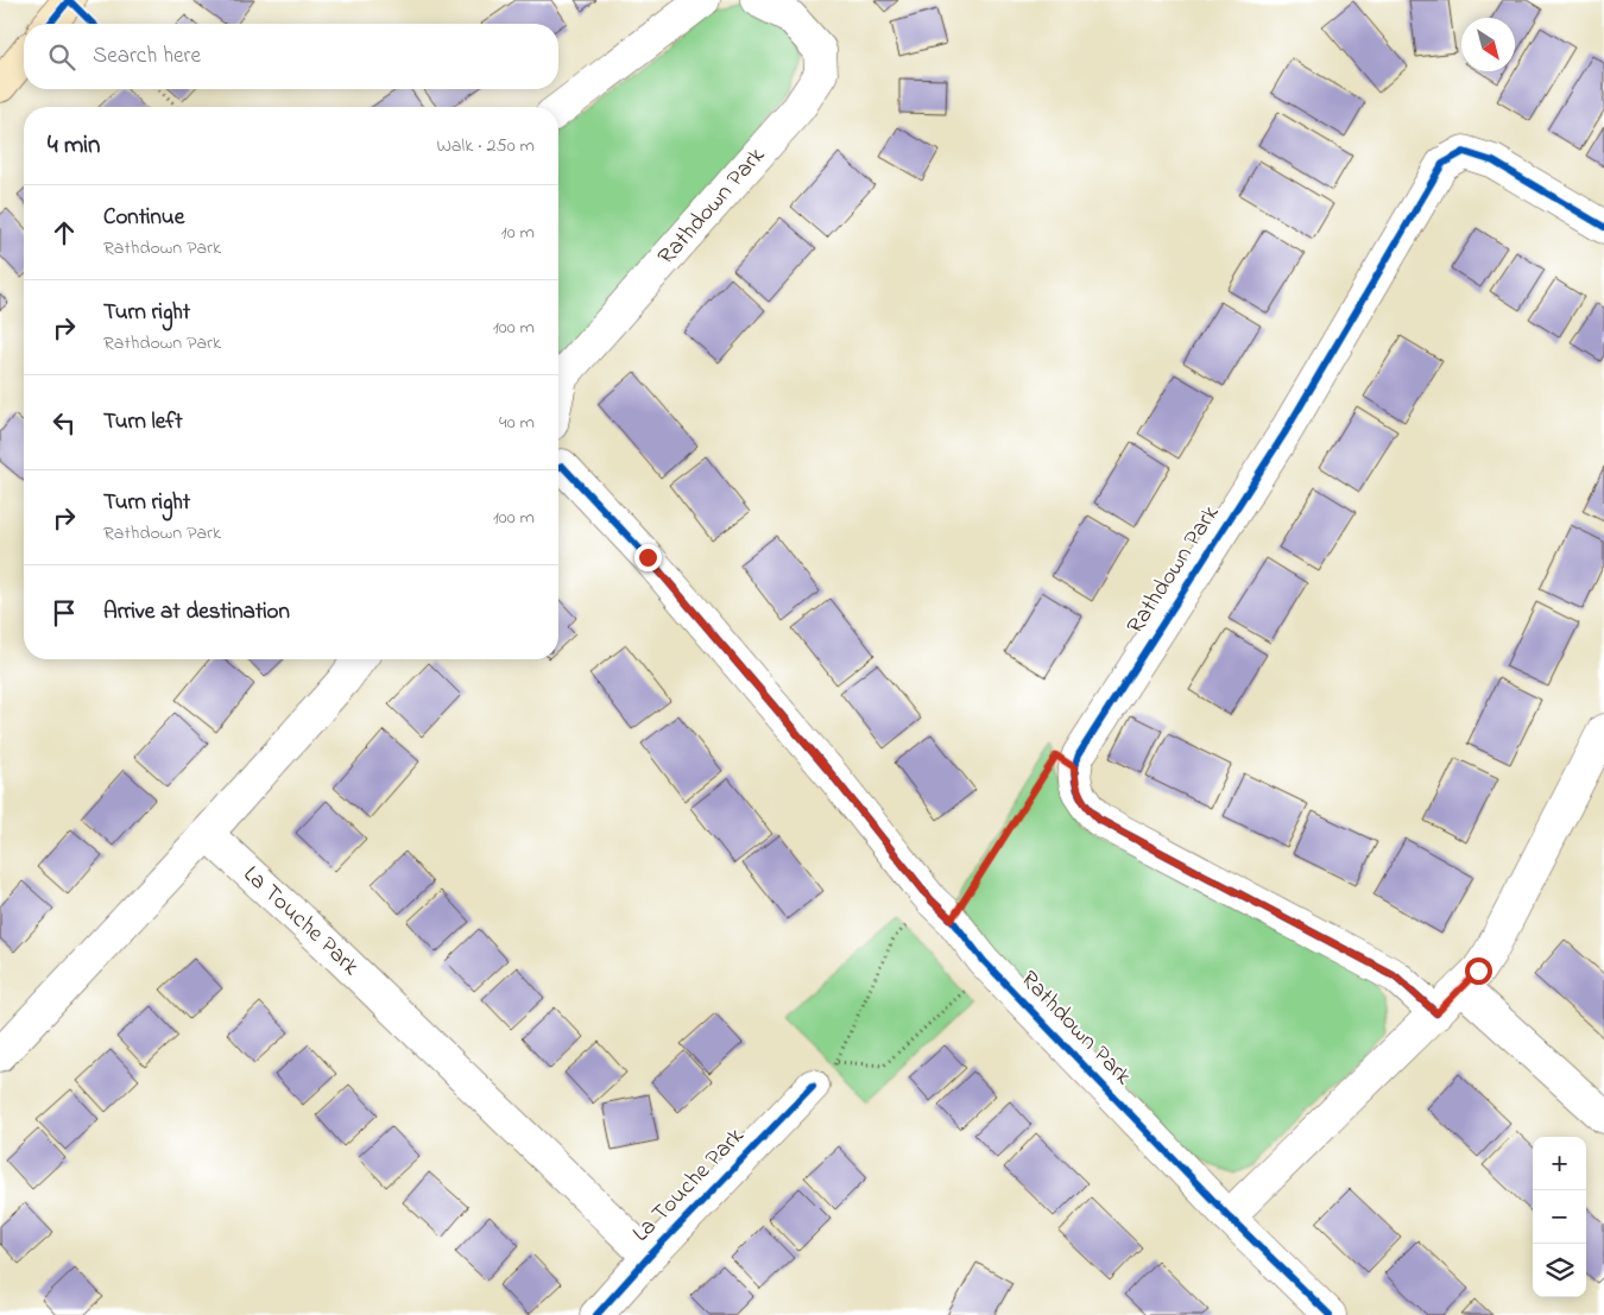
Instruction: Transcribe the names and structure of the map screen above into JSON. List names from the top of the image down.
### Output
{
  "streets": {
    "street": ["Rathdown Park", "La Touche Park"]
  },
  "north": "bottom right",
  "page": {
    "search": "Search here",
    "heading": ["4 min", "Walk · 250 m"],
    "list": [
      ["Continue", "Rathdown Park", "10 m"],
      ["Turn right", "Rathdown Park", "100 m"],
      ["Turn left", "40 m"],
      ["Turn right", "Rathdown Park", "100 m"],
      "Arrive at destination"
    ],
    "map_buttons": ["+", "−"]
  }
}
